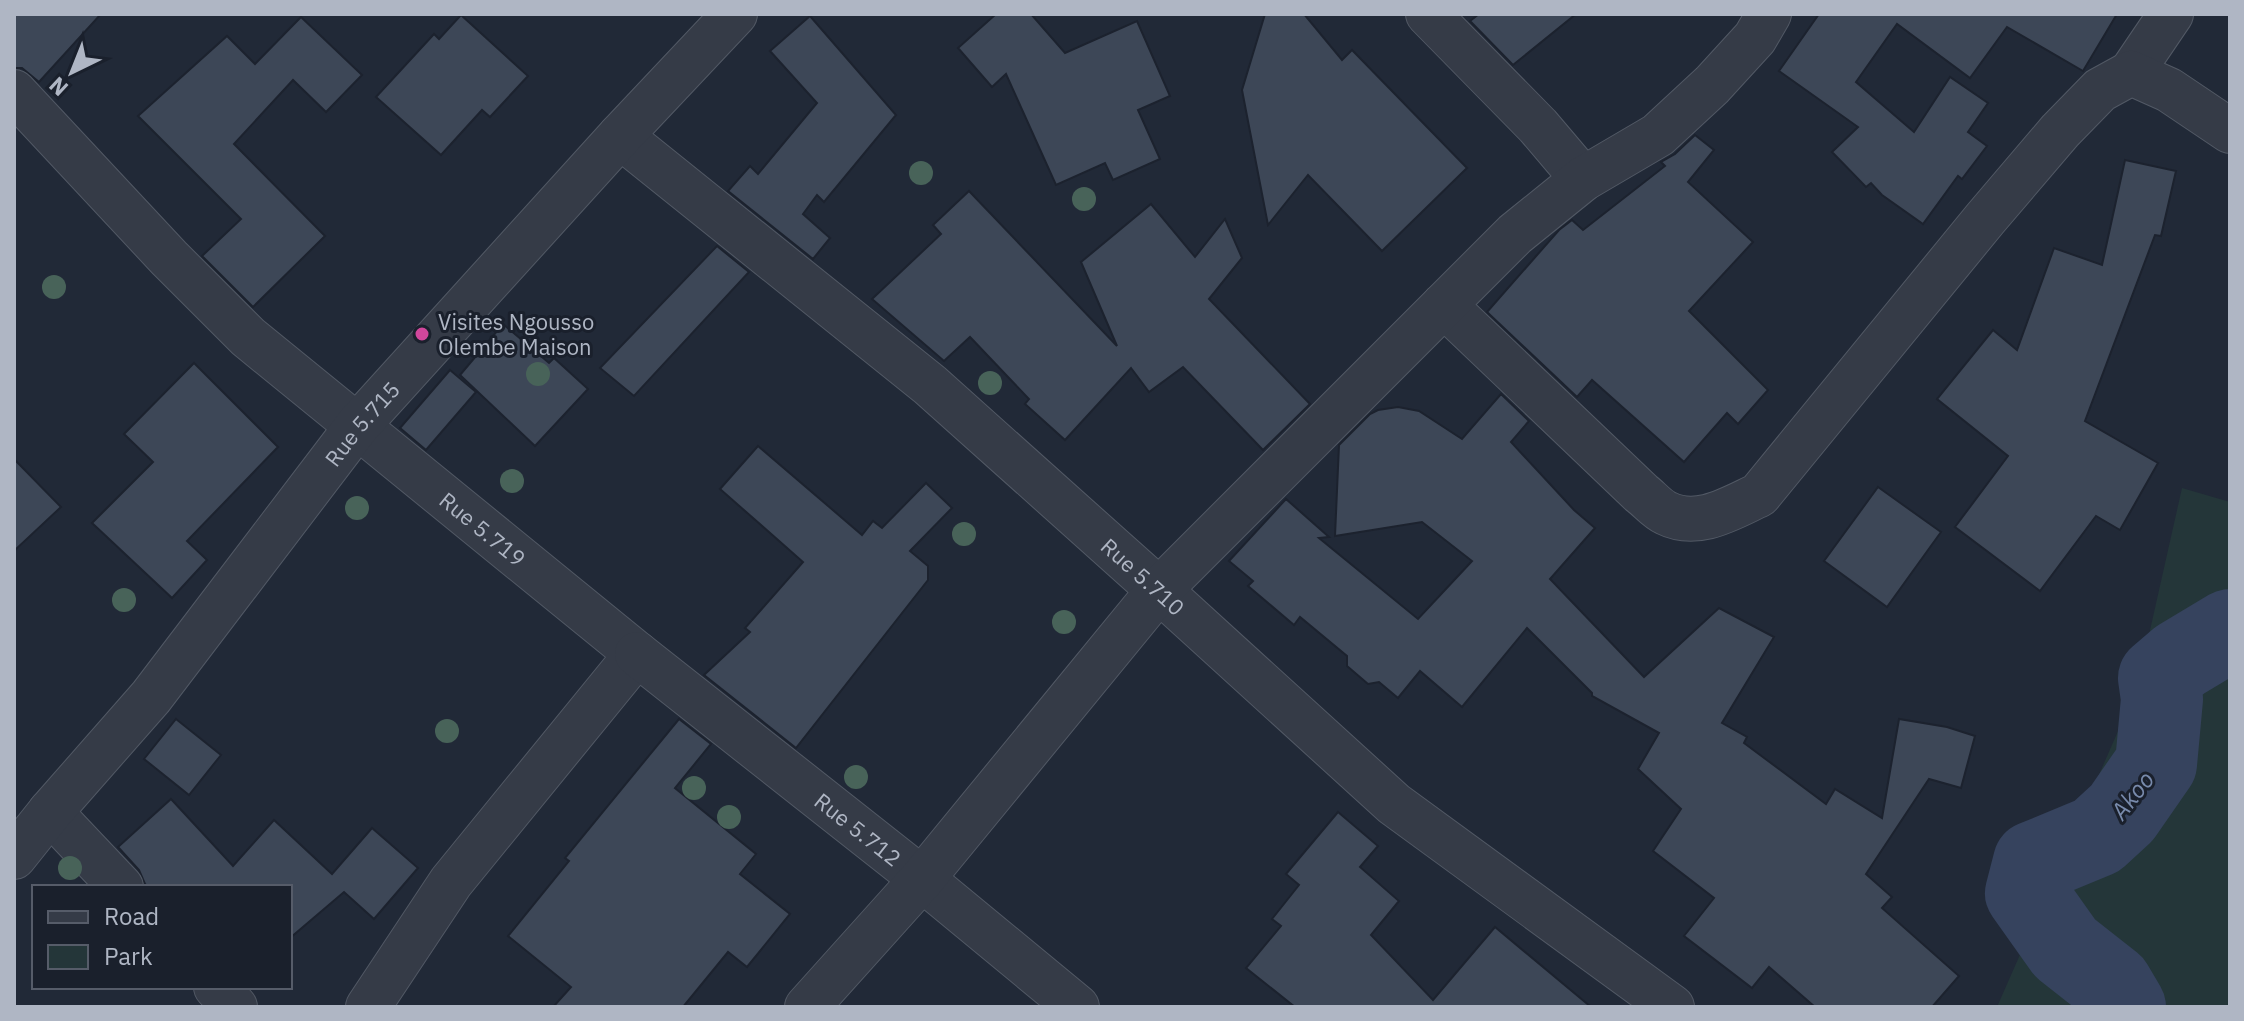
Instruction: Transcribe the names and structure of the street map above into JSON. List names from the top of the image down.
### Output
{
  "streets": {
    "street": [
      "Rue 5.715",
      "Rue 5.719",
      "Rue 5.710",
      "Rue 5.712"
    ]
  },
  "crossings": [
    ["Rue 5.715", "Rue 5.719"],
    ["Rue 5.715", "Rue 5.710"],
    ["Rue 5.719", "Rue 5.712"]
  ],
  "water": ["Akoo"],
  "places": ["Visites Ngousso Olembe Maison"],
  "legend": ["Road", "Park"],
  "north": "bottom left"
}
